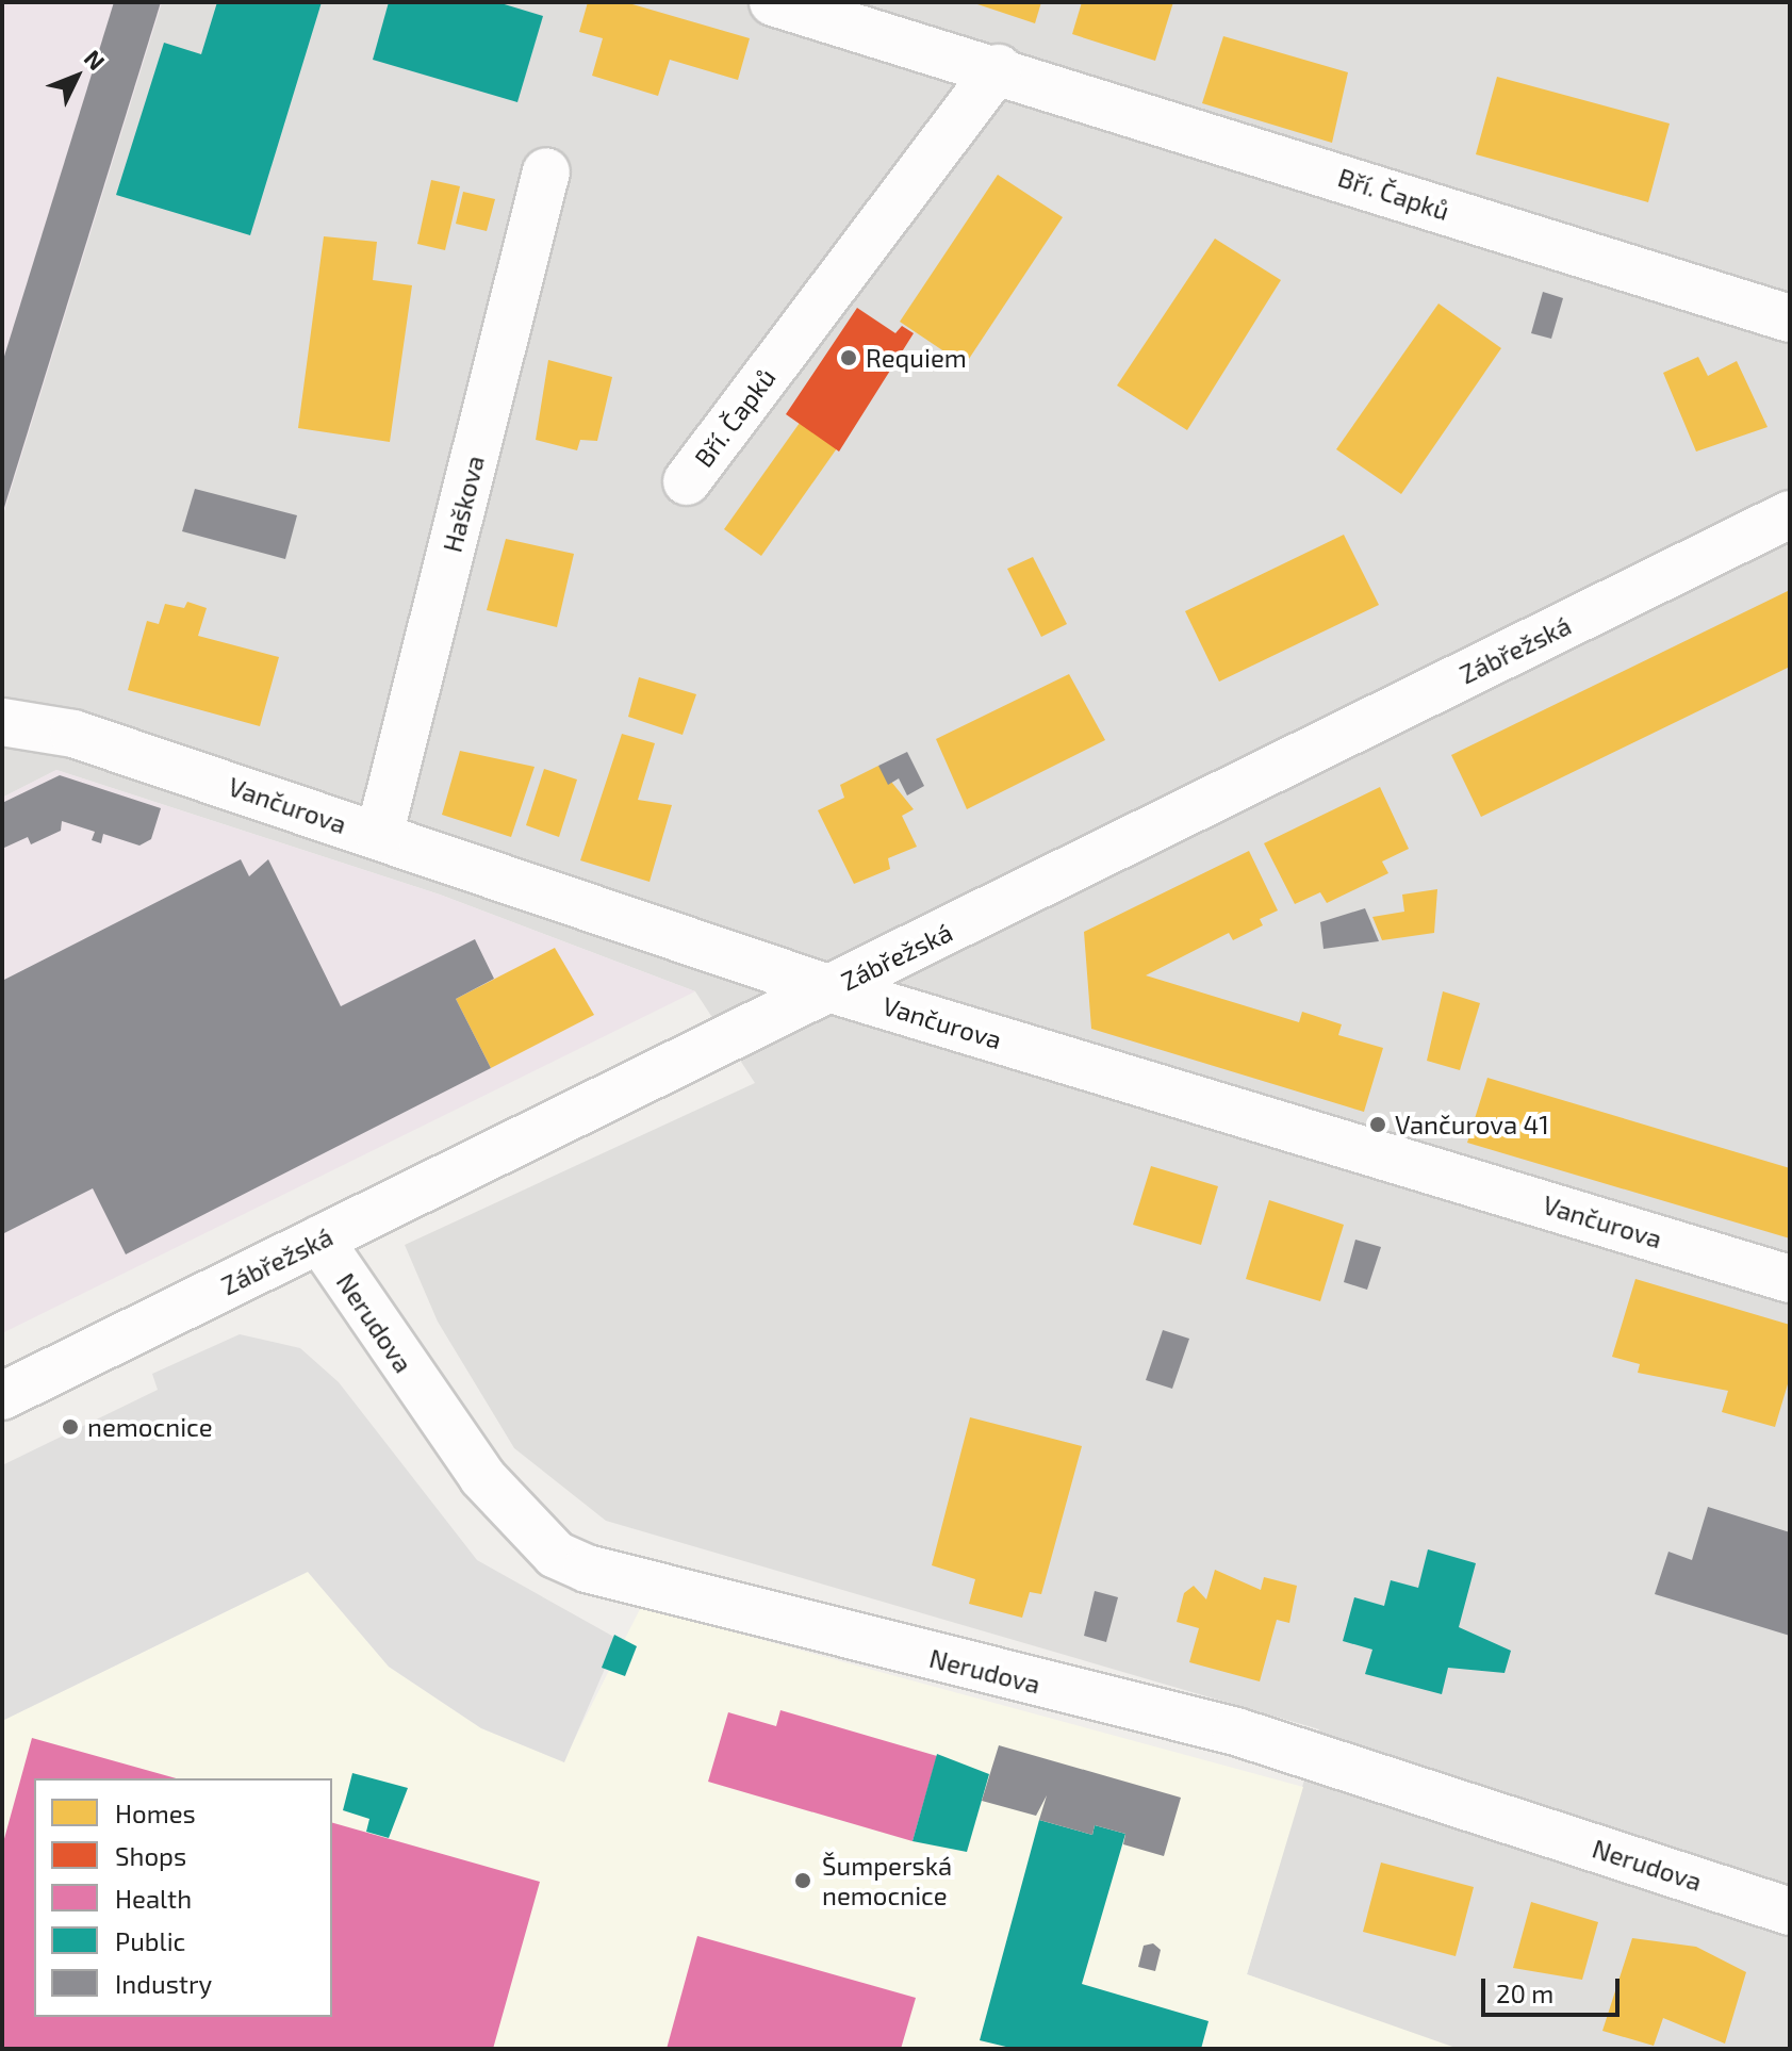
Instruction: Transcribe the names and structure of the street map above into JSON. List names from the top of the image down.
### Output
{
  "streets": {
    "street": [
      "Bří. Čapků",
      "Haškova",
      "Zábřežská",
      "Vančurova",
      "Nerudova"
    ]
  },
  "crossings": [
    ["Haškova", "Vančurova"],
    ["Zábřežská", "Vančurova"],
    ["Zábřežská", "Nerudova"]
  ],
  "places": [
    "Requiem",
    "Vančurova 41",
    "nemocnice",
    "Šumperská nemocnice"
  ],
  "legend": [
    "Homes",
    "Shops",
    "Health",
    "Public",
    "Industry"
  ],
  "scale_bar": "20 m",
  "north": "top right"
}
